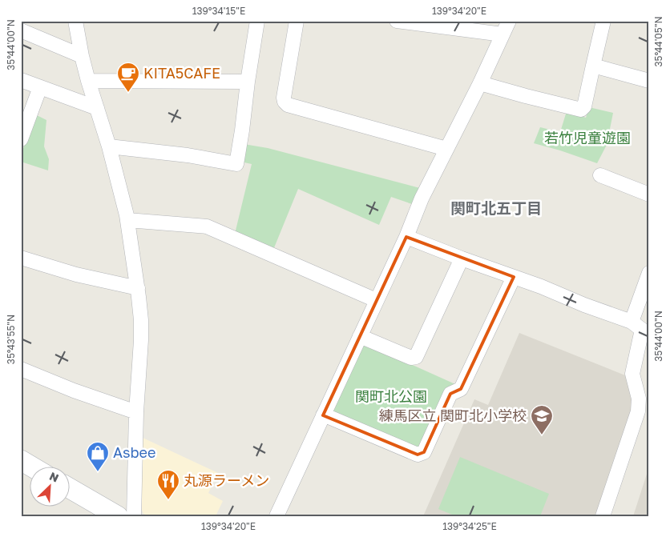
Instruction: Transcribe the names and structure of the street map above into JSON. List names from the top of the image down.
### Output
{
  "districts": ["関町北五丁目"],
  "parks": ["若竹児童遊園", "関町北公園"],
  "places": {
    "cafe": ["KITA5CAFE"],
    "school or university": ["練馬区立 関町北小学校"],
    "shop": ["Asbee"],
    "restaurant": ["丸源ラーメン"]
  },
  "north": "top right",
  "coordinates": [
    "139°34'15\"E",
    "139°34'20\"E",
    "35°44'05\"N",
    "35°44'00\"N",
    "35°43'55\"N",
    "139°34'25\"E"
  ]
}
